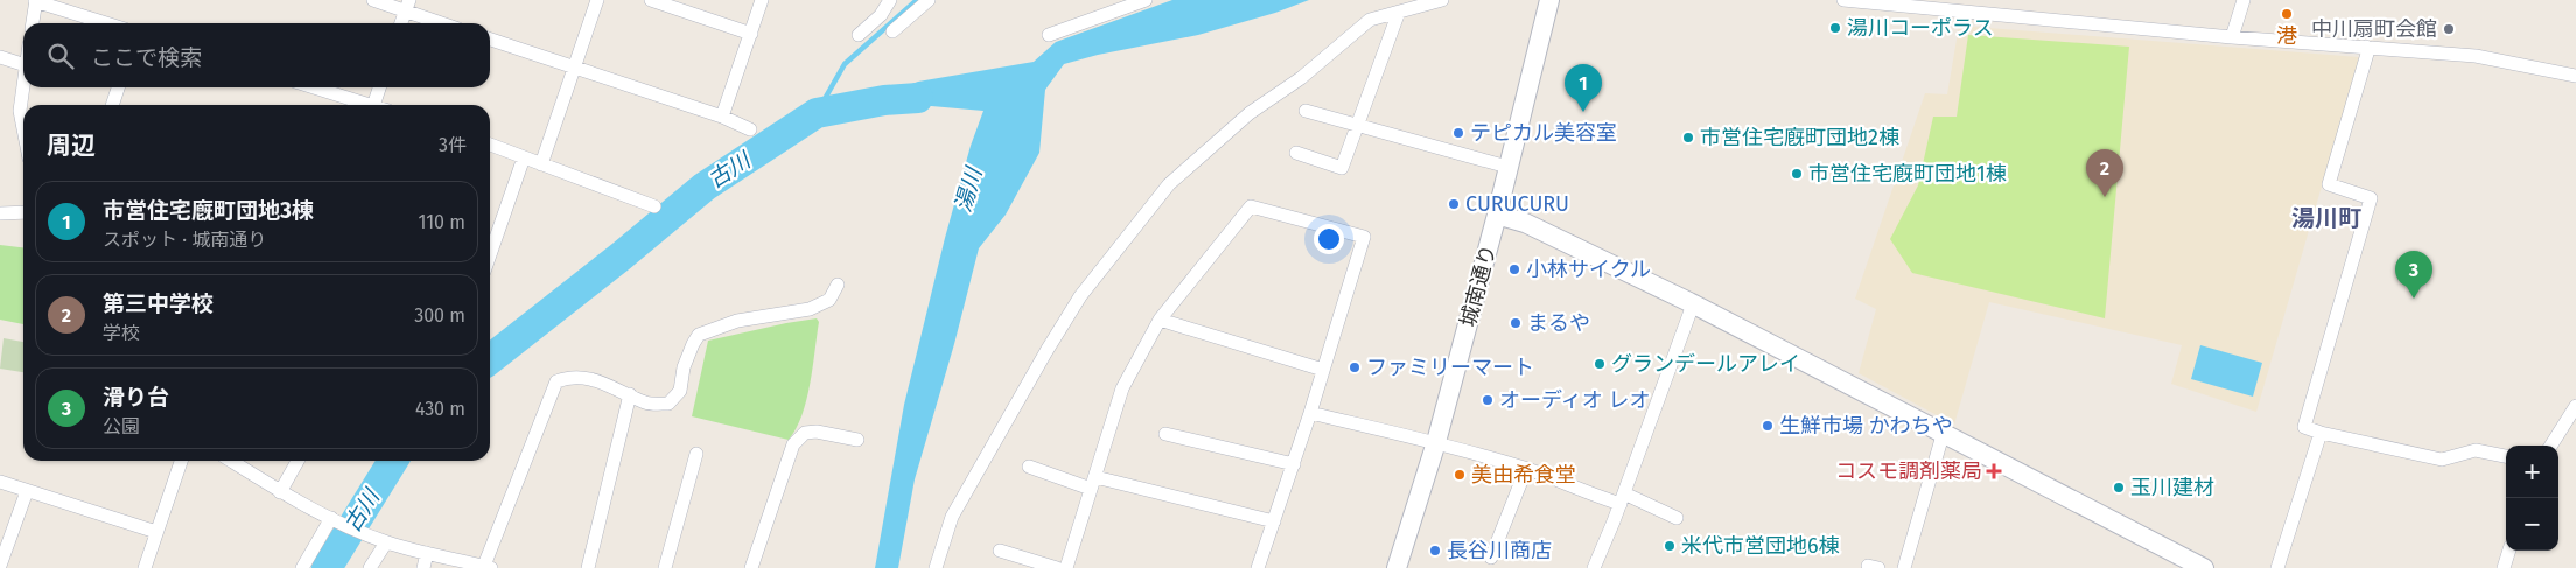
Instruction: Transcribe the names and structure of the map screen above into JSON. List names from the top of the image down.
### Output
{
  "streets": {
    "street": ["城南通り"]
  },
  "districts": ["湯川町"],
  "water": ["古川", "湯川"],
  "places": {
    "other": [
      "港",
      "湯川コーポラス",
      "中川扇町会館",
      "テピカル美容室",
      "市営住宅廐町団地2棟",
      "市営住宅廐町団地1棟",
      "CURUCURU",
      "小林サイクル",
      "まるや",
      "グランデールアレイ",
      "ファミリーマート",
      "オーディオ レオ",
      "生鮮市場 かわちや",
      "美由希食堂",
      "玉川建材",
      "米代市営団地6棟",
      "長谷川商店"
    ],
    "health": ["コスモ調剤薬局"]
  },
  "page": {
    "search": "ここで検索",
    "pins": ["1", "2", "3"],
    "heading": ["周辺", "3件"],
    "list": [
      {
        "mark": "1",
        "name": "市営住宅廐町団地3棟",
        "note": "スポット · 城南通り",
        "value": "110 m"
      },
      {
        "mark": "2",
        "name": "第三中学校",
        "note": "学校",
        "value": "300 m"
      },
      {
        "mark": "3",
        "name": "滑り台",
        "note": "公園",
        "value": "430 m"
      }
    ],
    "map_buttons": ["+", "−"]
  }
}
